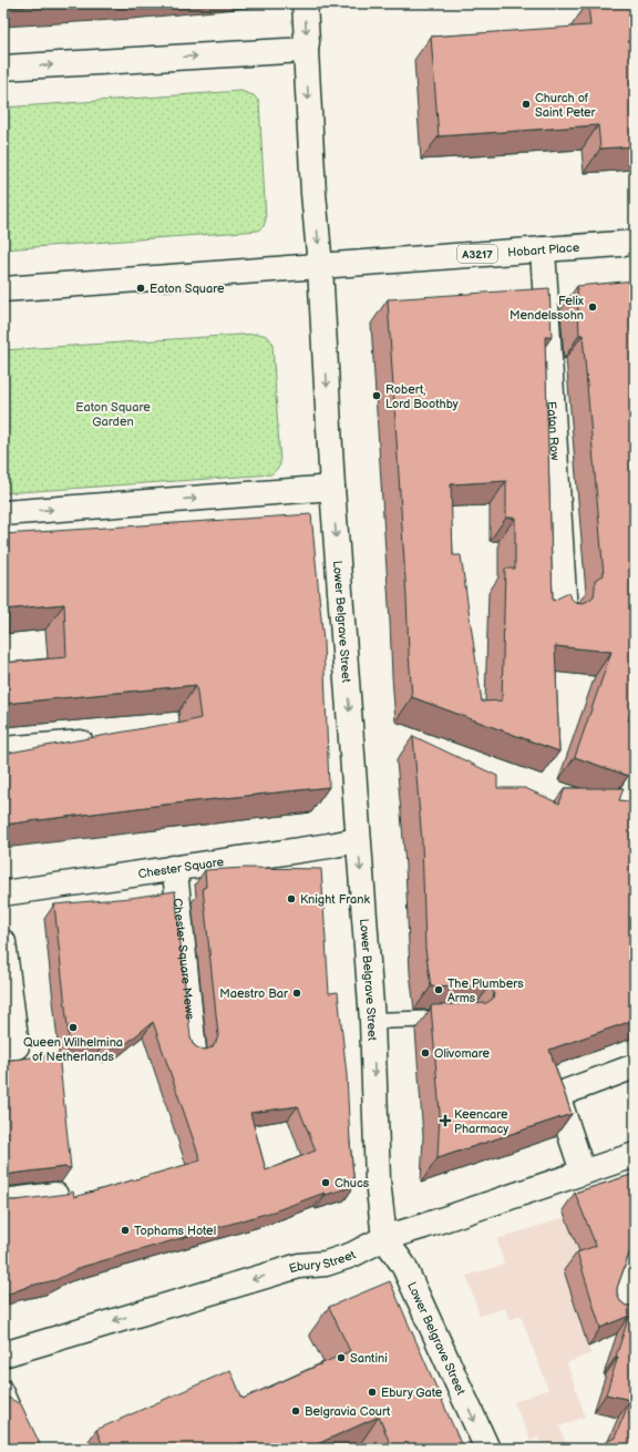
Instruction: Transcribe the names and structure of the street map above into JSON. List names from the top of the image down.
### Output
{
  "streets": {
    "street": [
      "Hobart Place",
      "A3217",
      "Eaton Row",
      "Lower Belgrave Street",
      "Chester Square",
      "Chester Square Mews",
      "Ebury Street"
    ]
  },
  "crossings": [
    ["Hobart Place", "A3217"],
    ["Hobart Place", "Eaton Row"],
    ["Lower Belgrave Street", "Chester Square"],
    ["Lower Belgrave Street", "Ebury Street"],
    ["Chester Square", "Chester Square Mews"]
  ],
  "one_way": ["Lower Belgrave Street", "Ebury Street"],
  "parks": ["Eaton Square Garden"],
  "places": {
    "other": [
      "Church of Saint Peter",
      "Eaton Square",
      "Felix Mendelssohn",
      "Robert, Lord Boothby",
      "Knight Frank",
      "The Plumbers Arms",
      "Maestro Bar",
      "Queen Wilhelmina of Netherlands",
      "Olivomare",
      "Chucs",
      "Tophams Hotel",
      "Santini",
      "Ebury Gate",
      "Belgravia Court"
    ],
    "health": ["Keencare Pharmacy"]
  }
}
